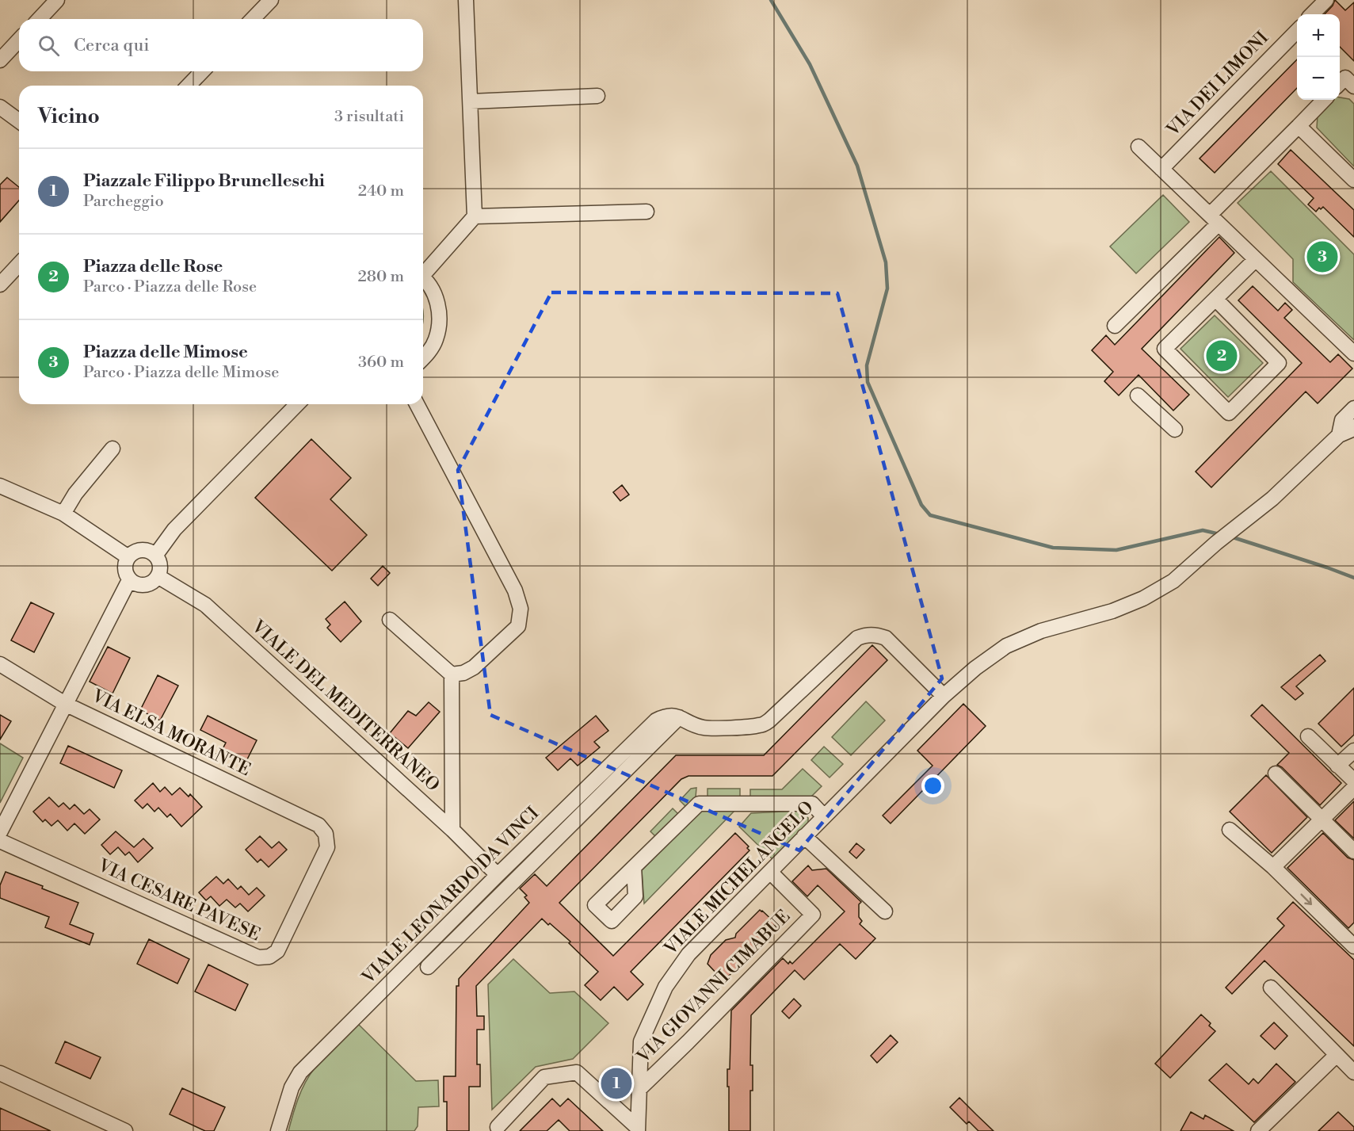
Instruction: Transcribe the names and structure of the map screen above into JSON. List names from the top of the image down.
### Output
{
  "streets": {
    "street": [
      "VIA DEI LIMONI",
      "VIALE DEL MEDITERRANEO",
      "VIA ELSA MORANTE",
      "VIALE MICHELANGELO",
      "VIALE LEONARDO DA VINCI",
      "VIA CESARE PAVESE",
      "VIA GIOVANNI CIMABUE"
    ]
  },
  "crossings": [
    ["VIALE DEL MEDITERRANEO", "VIALE LEONARDO DA VINCI"],
    ["VIA ELSA MORANTE", "VIA CESARE PAVESE"],
    ["VIALE MICHELANGELO", "VIA GIOVANNI CIMABUE"]
  ],
  "page": {
    "map_buttons": ["+", "−"],
    "search": "Cerca qui",
    "heading": ["Vicino", "3 risultati"],
    "list": [
      {
        "mark": "1",
        "name": "Piazzale Filippo Brunelleschi",
        "note": "Parcheggio",
        "value": "240 m"
      },
      {
        "mark": "2",
        "name": "Piazza delle Rose",
        "note": "Parco · Piazza delle Rose",
        "value": "280 m"
      },
      {
        "mark": "3",
        "name": "Piazza delle Mimose",
        "note": "Parco · Piazza delle Mimose",
        "value": "360 m"
      }
    ],
    "pins": ["3", "2", "1"]
  }
}
